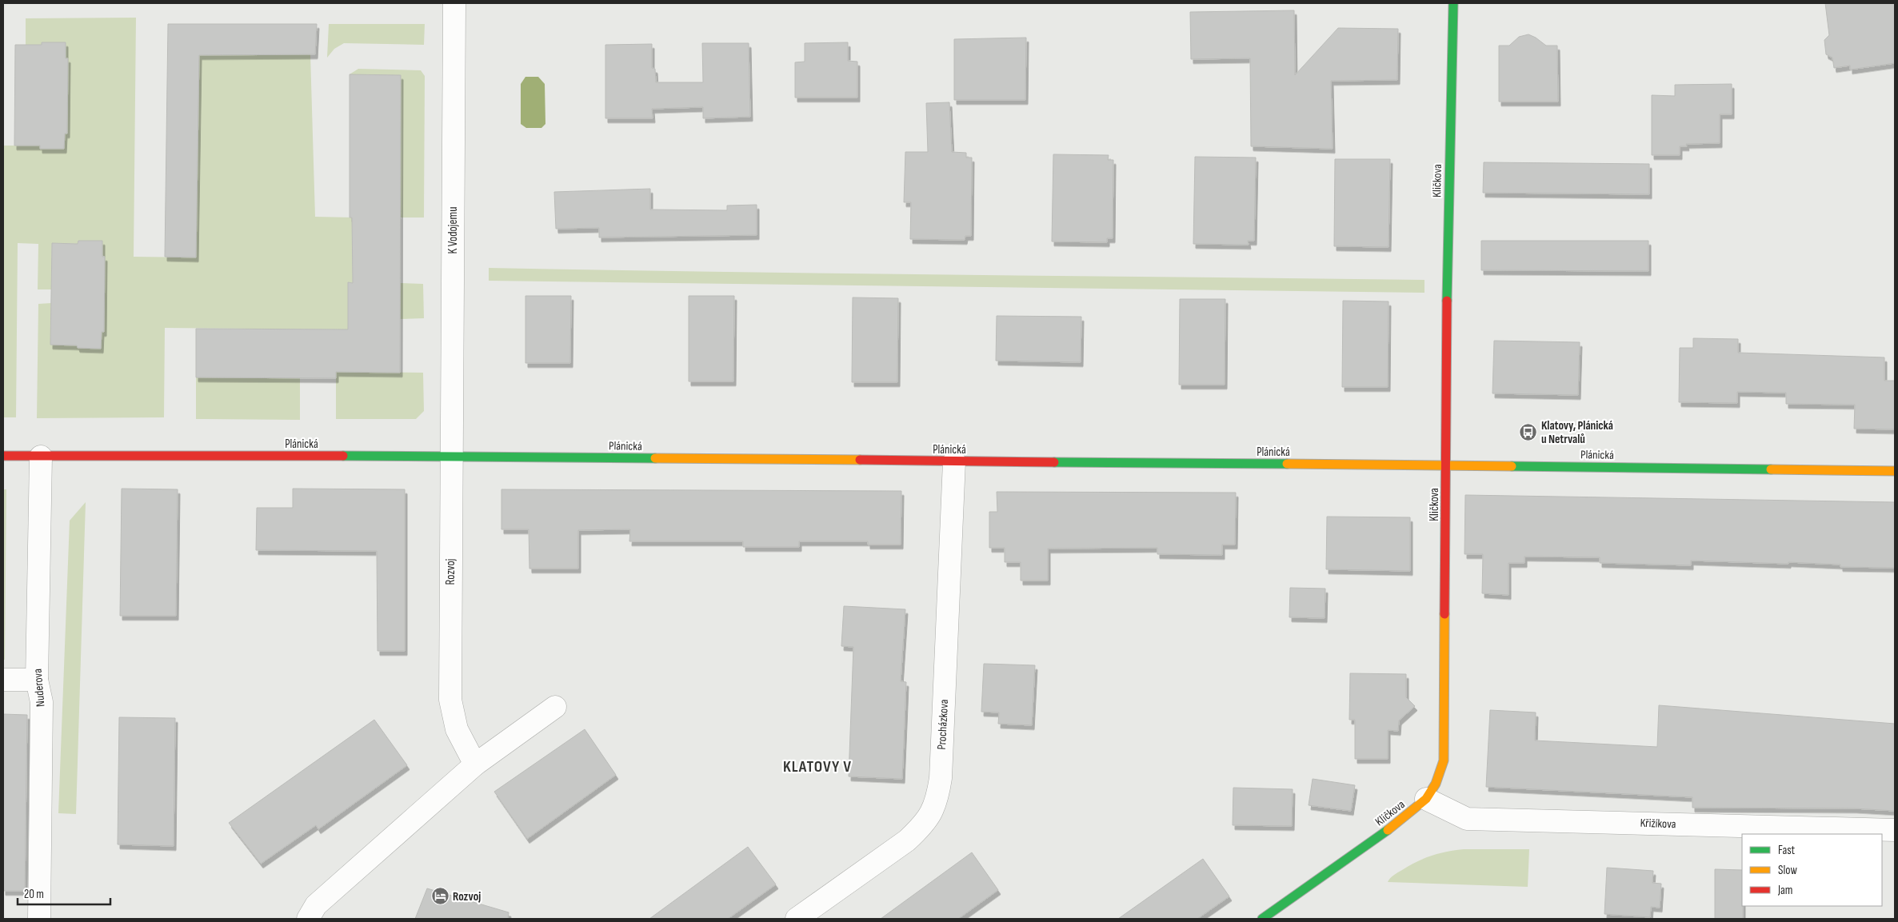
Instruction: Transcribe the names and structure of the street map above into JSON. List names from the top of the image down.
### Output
{
  "streets": {
    "main road": ["Kličkova", "Plánická"],
    "street": [
      "K Vodojemu",
      "Rozvoj",
      "Nuderova",
      "Procházkova",
      "Křižíkova"
    ]
  },
  "crossings": [
    ["Kličkova", "Plánická"],
    ["Kličkova", "Křižíkova"],
    ["K Vodojemu", "Plánická"],
    ["K Vodojemu", "Rozvoj"],
    ["Plánická", "Rozvoj"],
    ["Plánická", "Nuderova"],
    ["Plánická", "Procházkova"]
  ],
  "districts": ["KLATOVY V"],
  "places": {
    "bus stop": ["Klatovy, Plánická u Netrvalů"],
    "hotel": ["Rozvoj"]
  },
  "legend": ["Fast", "Slow", "Jam"],
  "scale_bar": "20 m"
}
